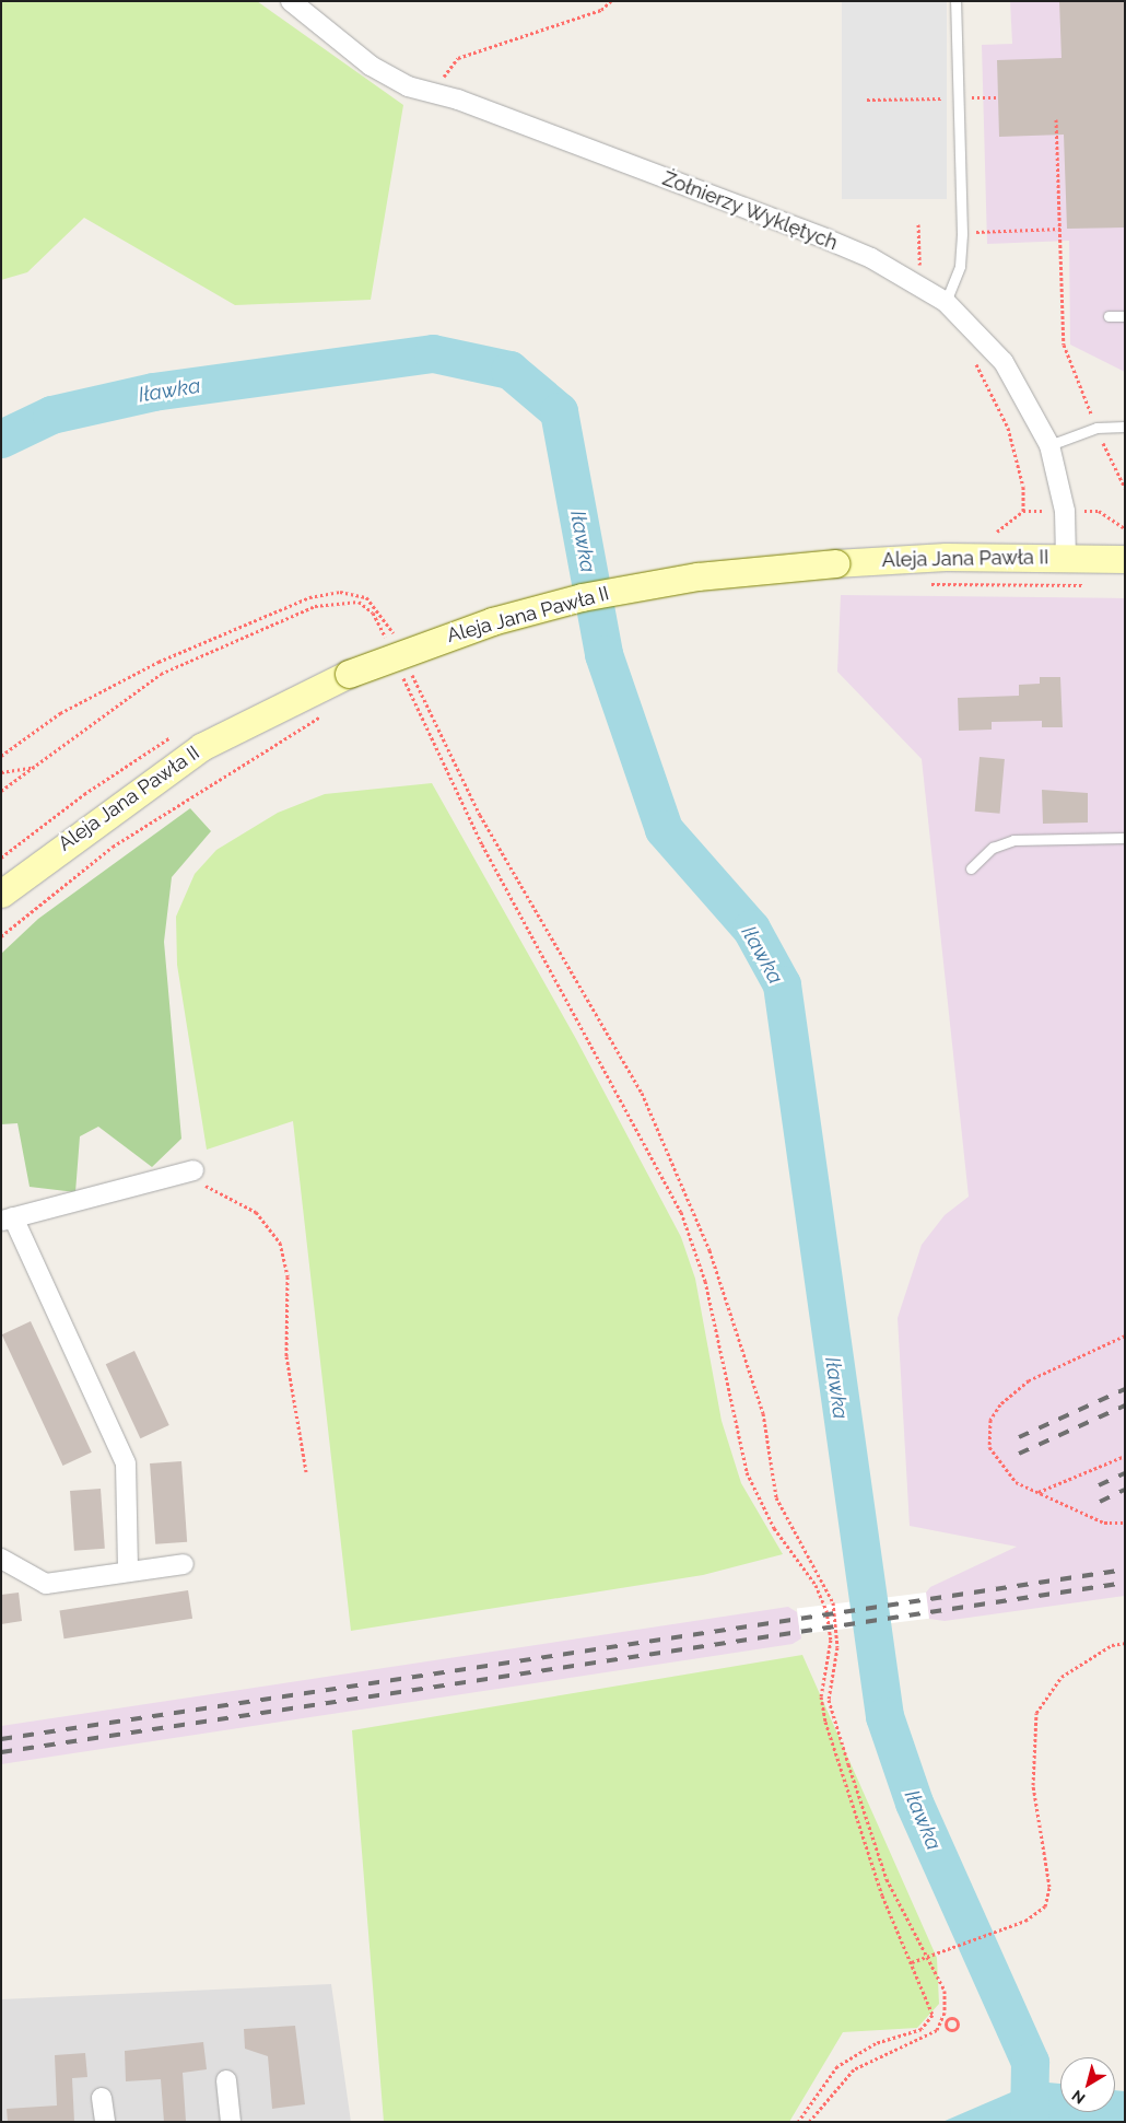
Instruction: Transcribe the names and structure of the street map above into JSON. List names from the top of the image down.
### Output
{
  "streets": {
    "main road": ["Aleja Jana Pawła II"],
    "street": ["Żołnierzy Wyklętych"]
  },
  "crossings": [
    ["Żołnierzy Wyklętych", "Aleja Jana Pawła II"]
  ],
  "water": ["Iławka"],
  "north": "bottom left"
}
